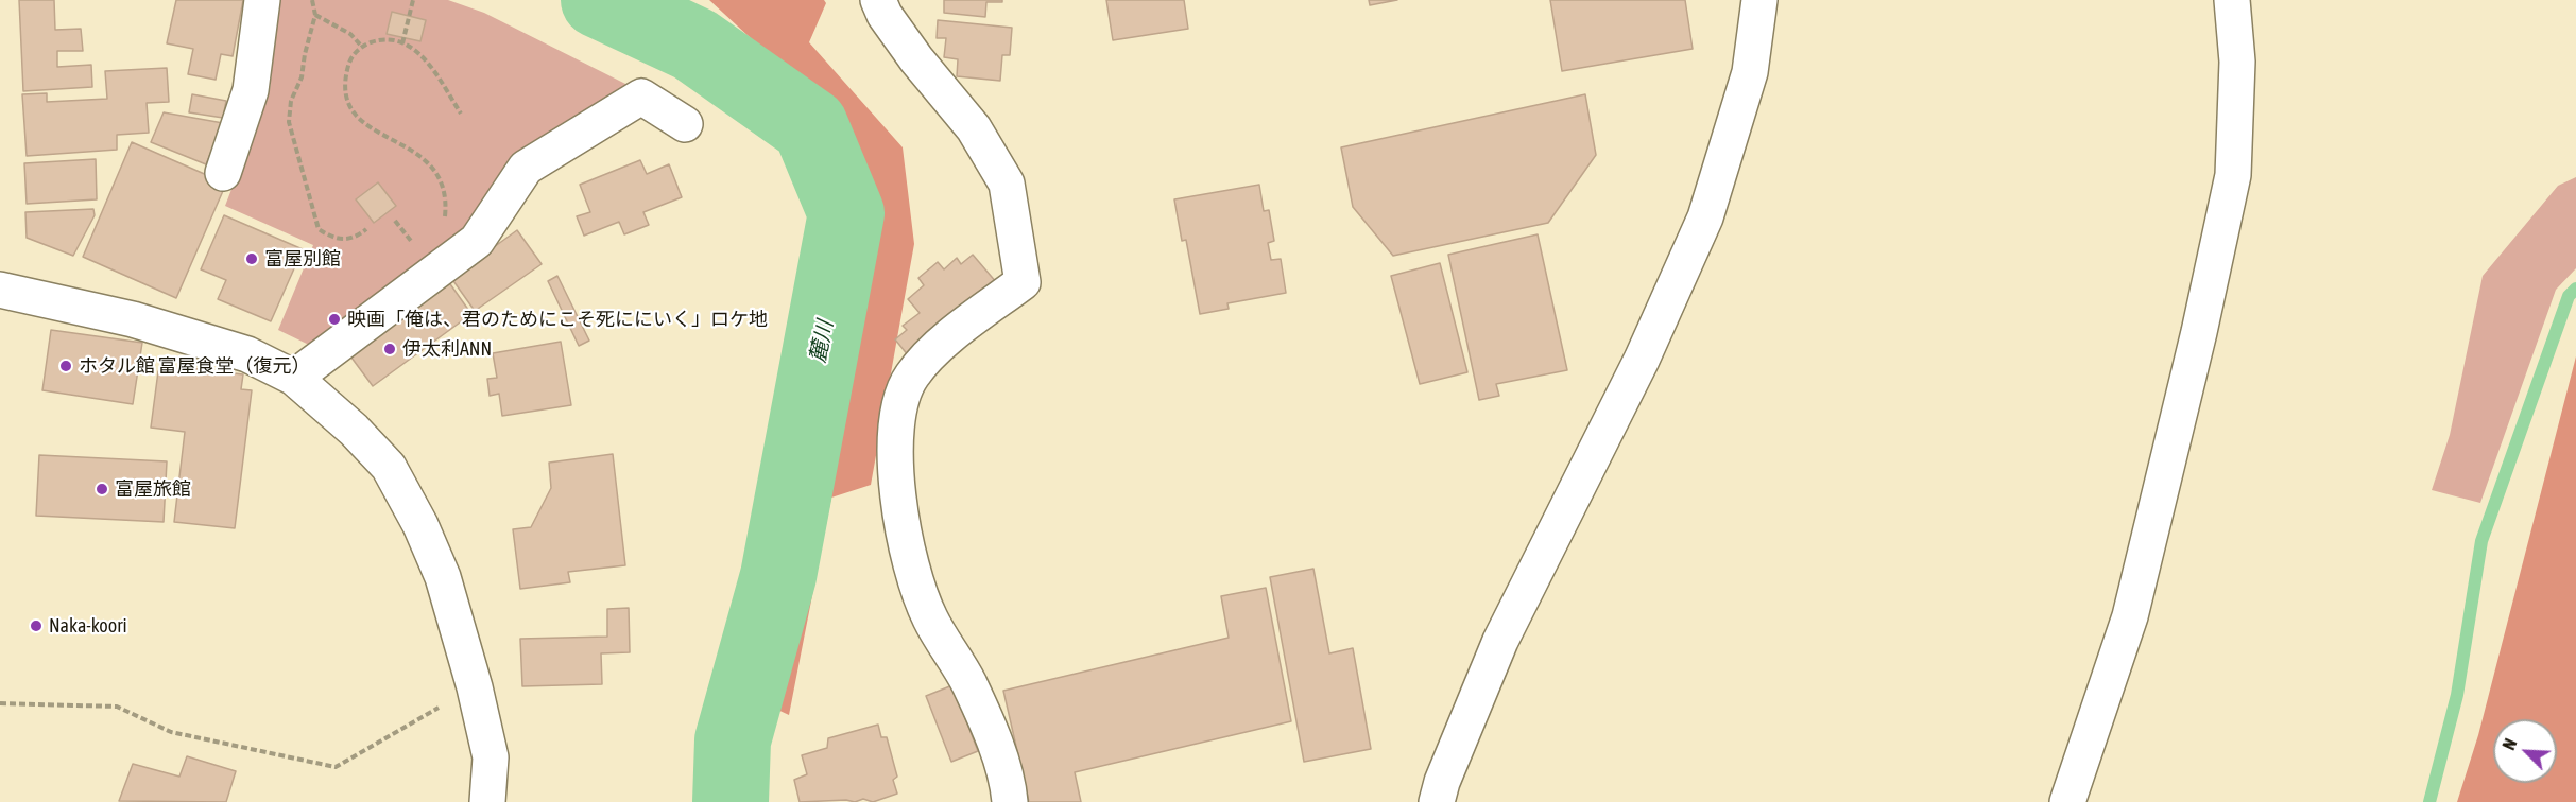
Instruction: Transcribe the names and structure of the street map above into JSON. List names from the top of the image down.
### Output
{
  "water": ["麓川"],
  "places": [
    "富屋別館",
    "映画「俺は、君のためにこそ死ににいく」ロケ地",
    "伊太利ANN",
    "ホタル館 富屋食堂（復元）",
    "富屋旅館",
    "Naka-koori"
  ],
  "north": "top left"
}
